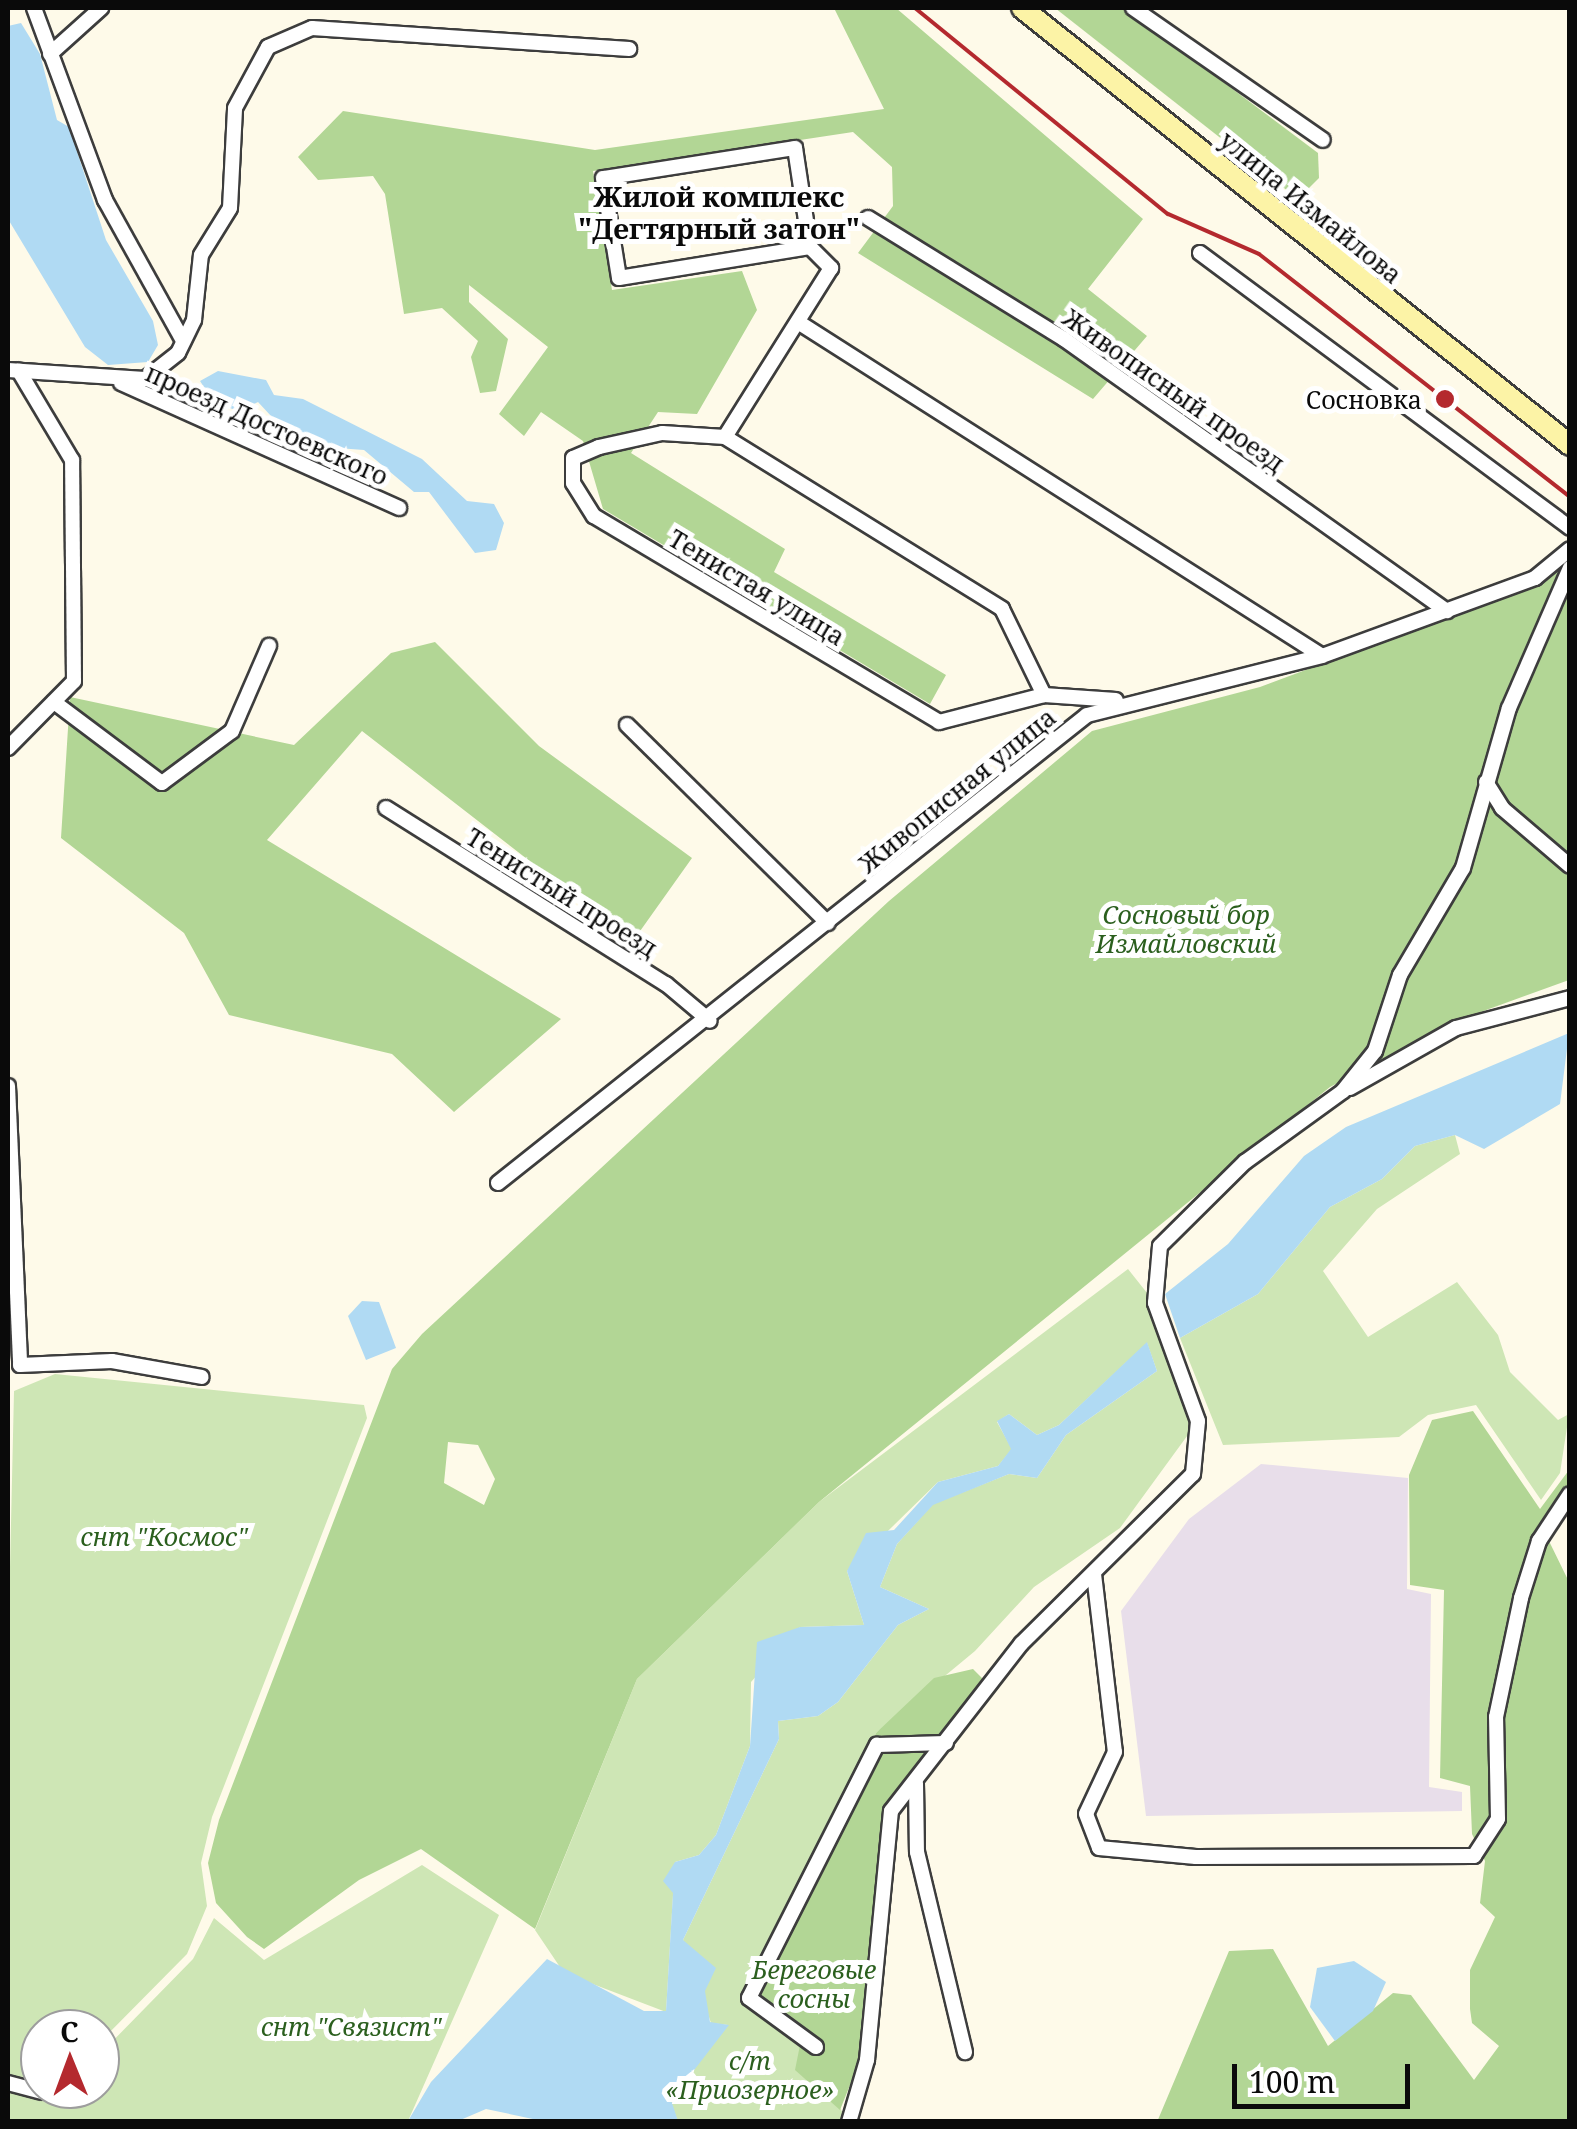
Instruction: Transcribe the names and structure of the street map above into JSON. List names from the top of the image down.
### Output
{
  "streets": {
    "main road": ["улица Измайлова"],
    "street": [
      "Живописный проезд",
      "проезд Достоевского",
      "Тенистая улица",
      "Живописная улица",
      "Тенистый проезд"
    ]
  },
  "crossings": [
    ["Живописный проезд", "Живописная улица"],
    ["Тенистая улица", "Живописная улица"],
    ["Живописная улица", "Тенистый проезд"]
  ],
  "districts": ["Жилой комплекс \"Дегтярный затон\""],
  "parks": [
    "Сосновый бор Измайловский",
    "снт \"Космос\"",
    "Береговые сосны",
    "снт \"Связист\"",
    "с/т «Приозерное»"
  ],
  "places": ["Сосновка"],
  "scale_bar": "100 m",
  "north": "top"
}
